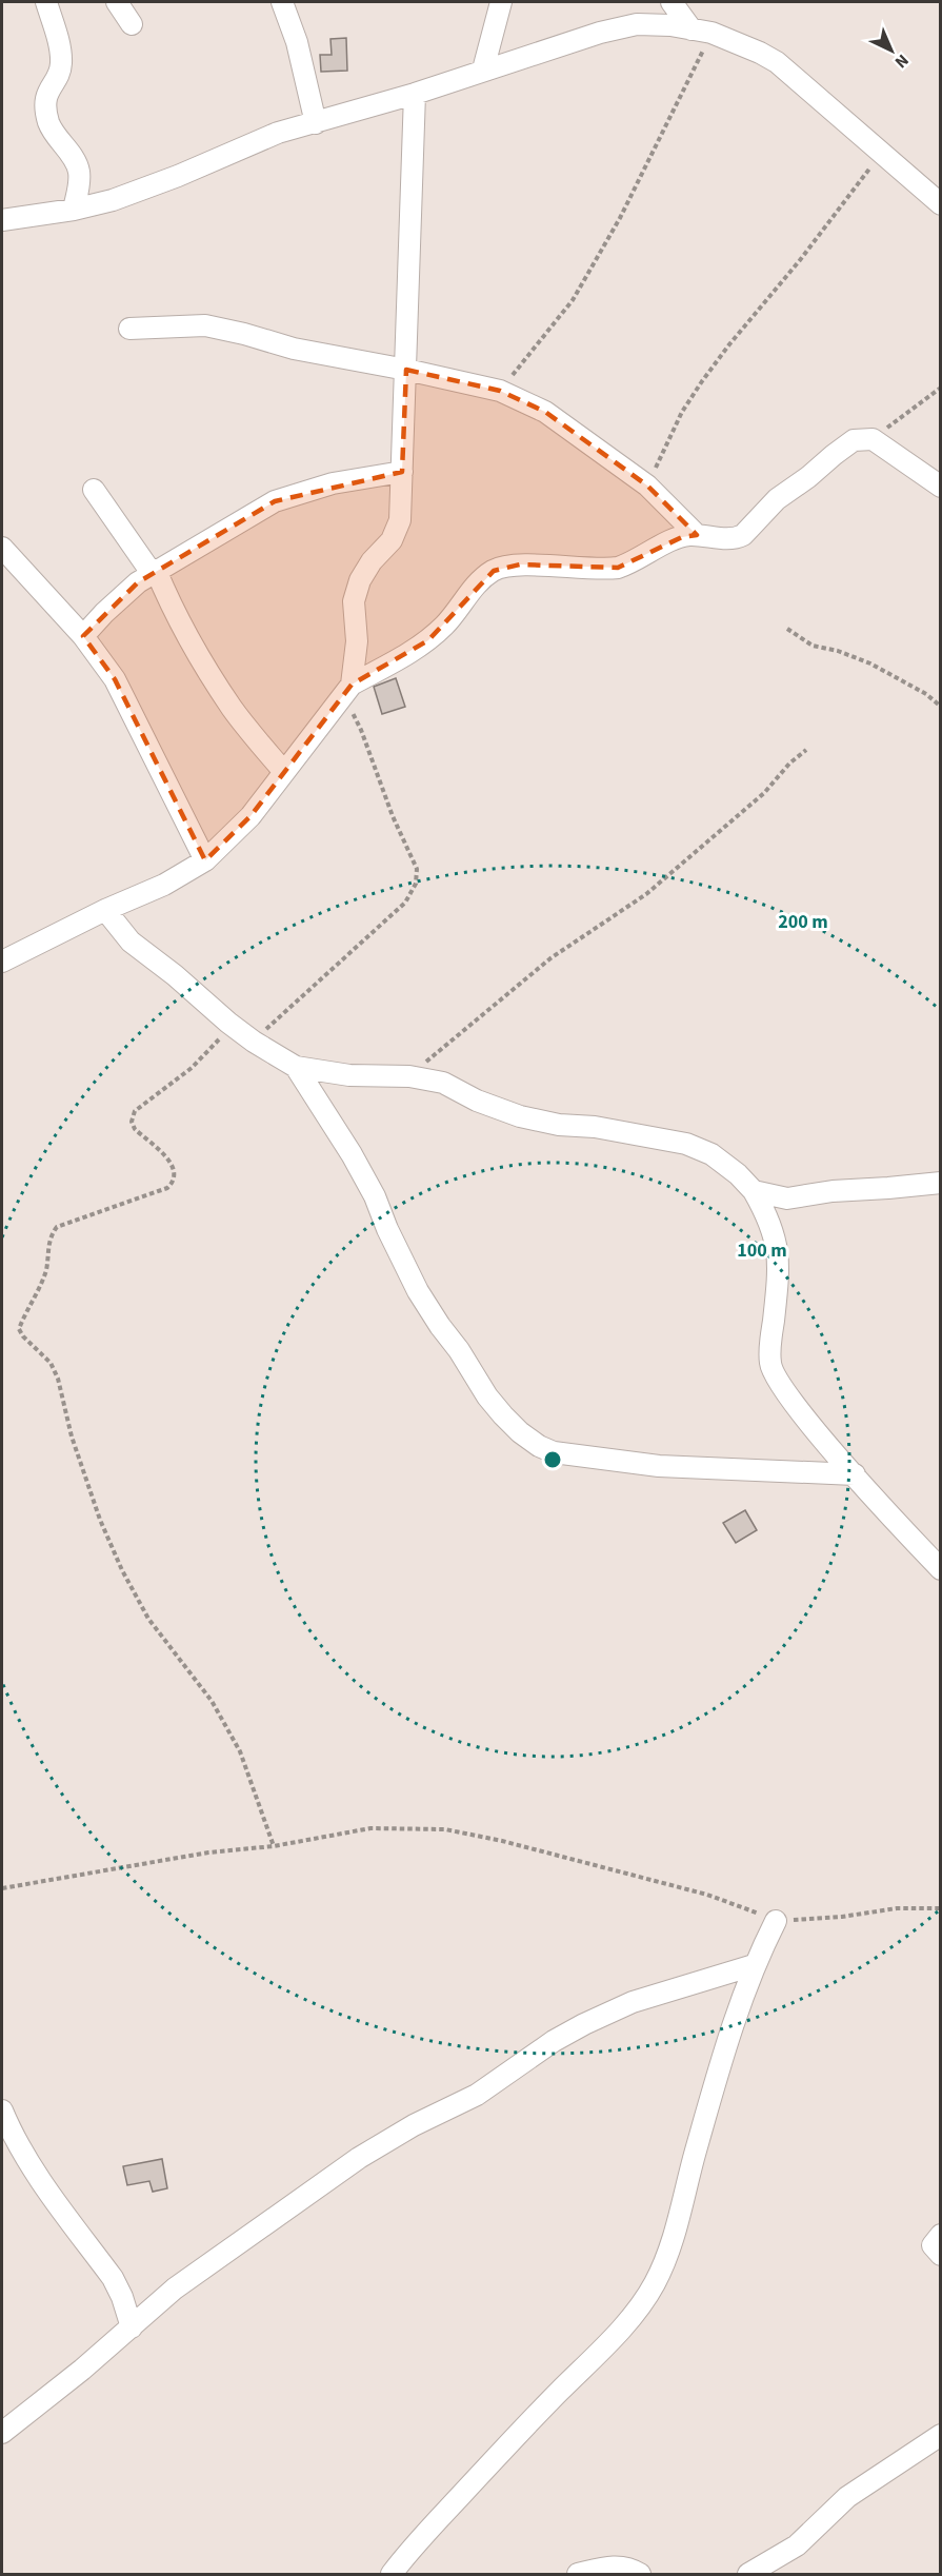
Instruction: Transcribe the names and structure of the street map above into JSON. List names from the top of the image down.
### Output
{
  "north": "bottom right",
  "rings": ["200 m", "100 m"]
}
